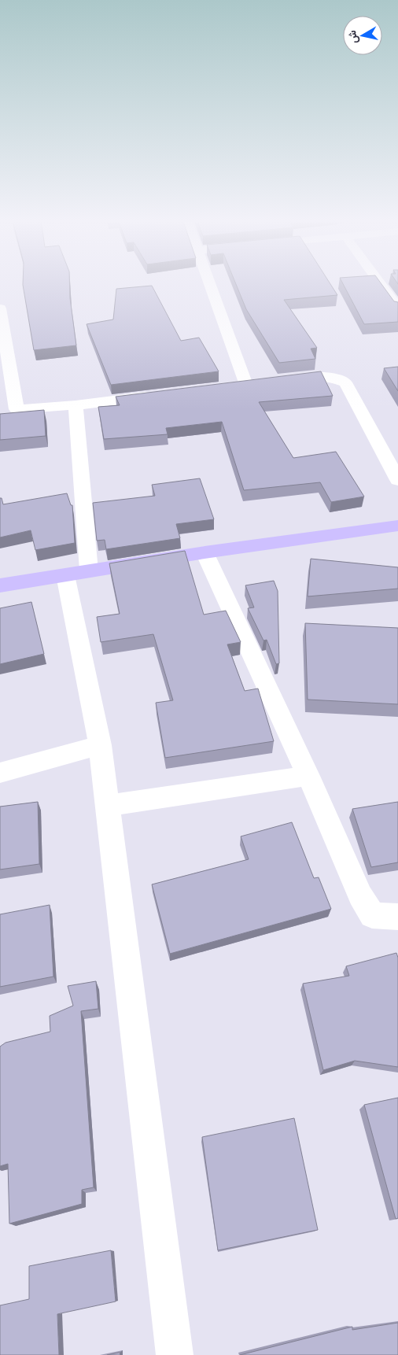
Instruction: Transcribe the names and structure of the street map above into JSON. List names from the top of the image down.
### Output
{
  "north": "left"
}
